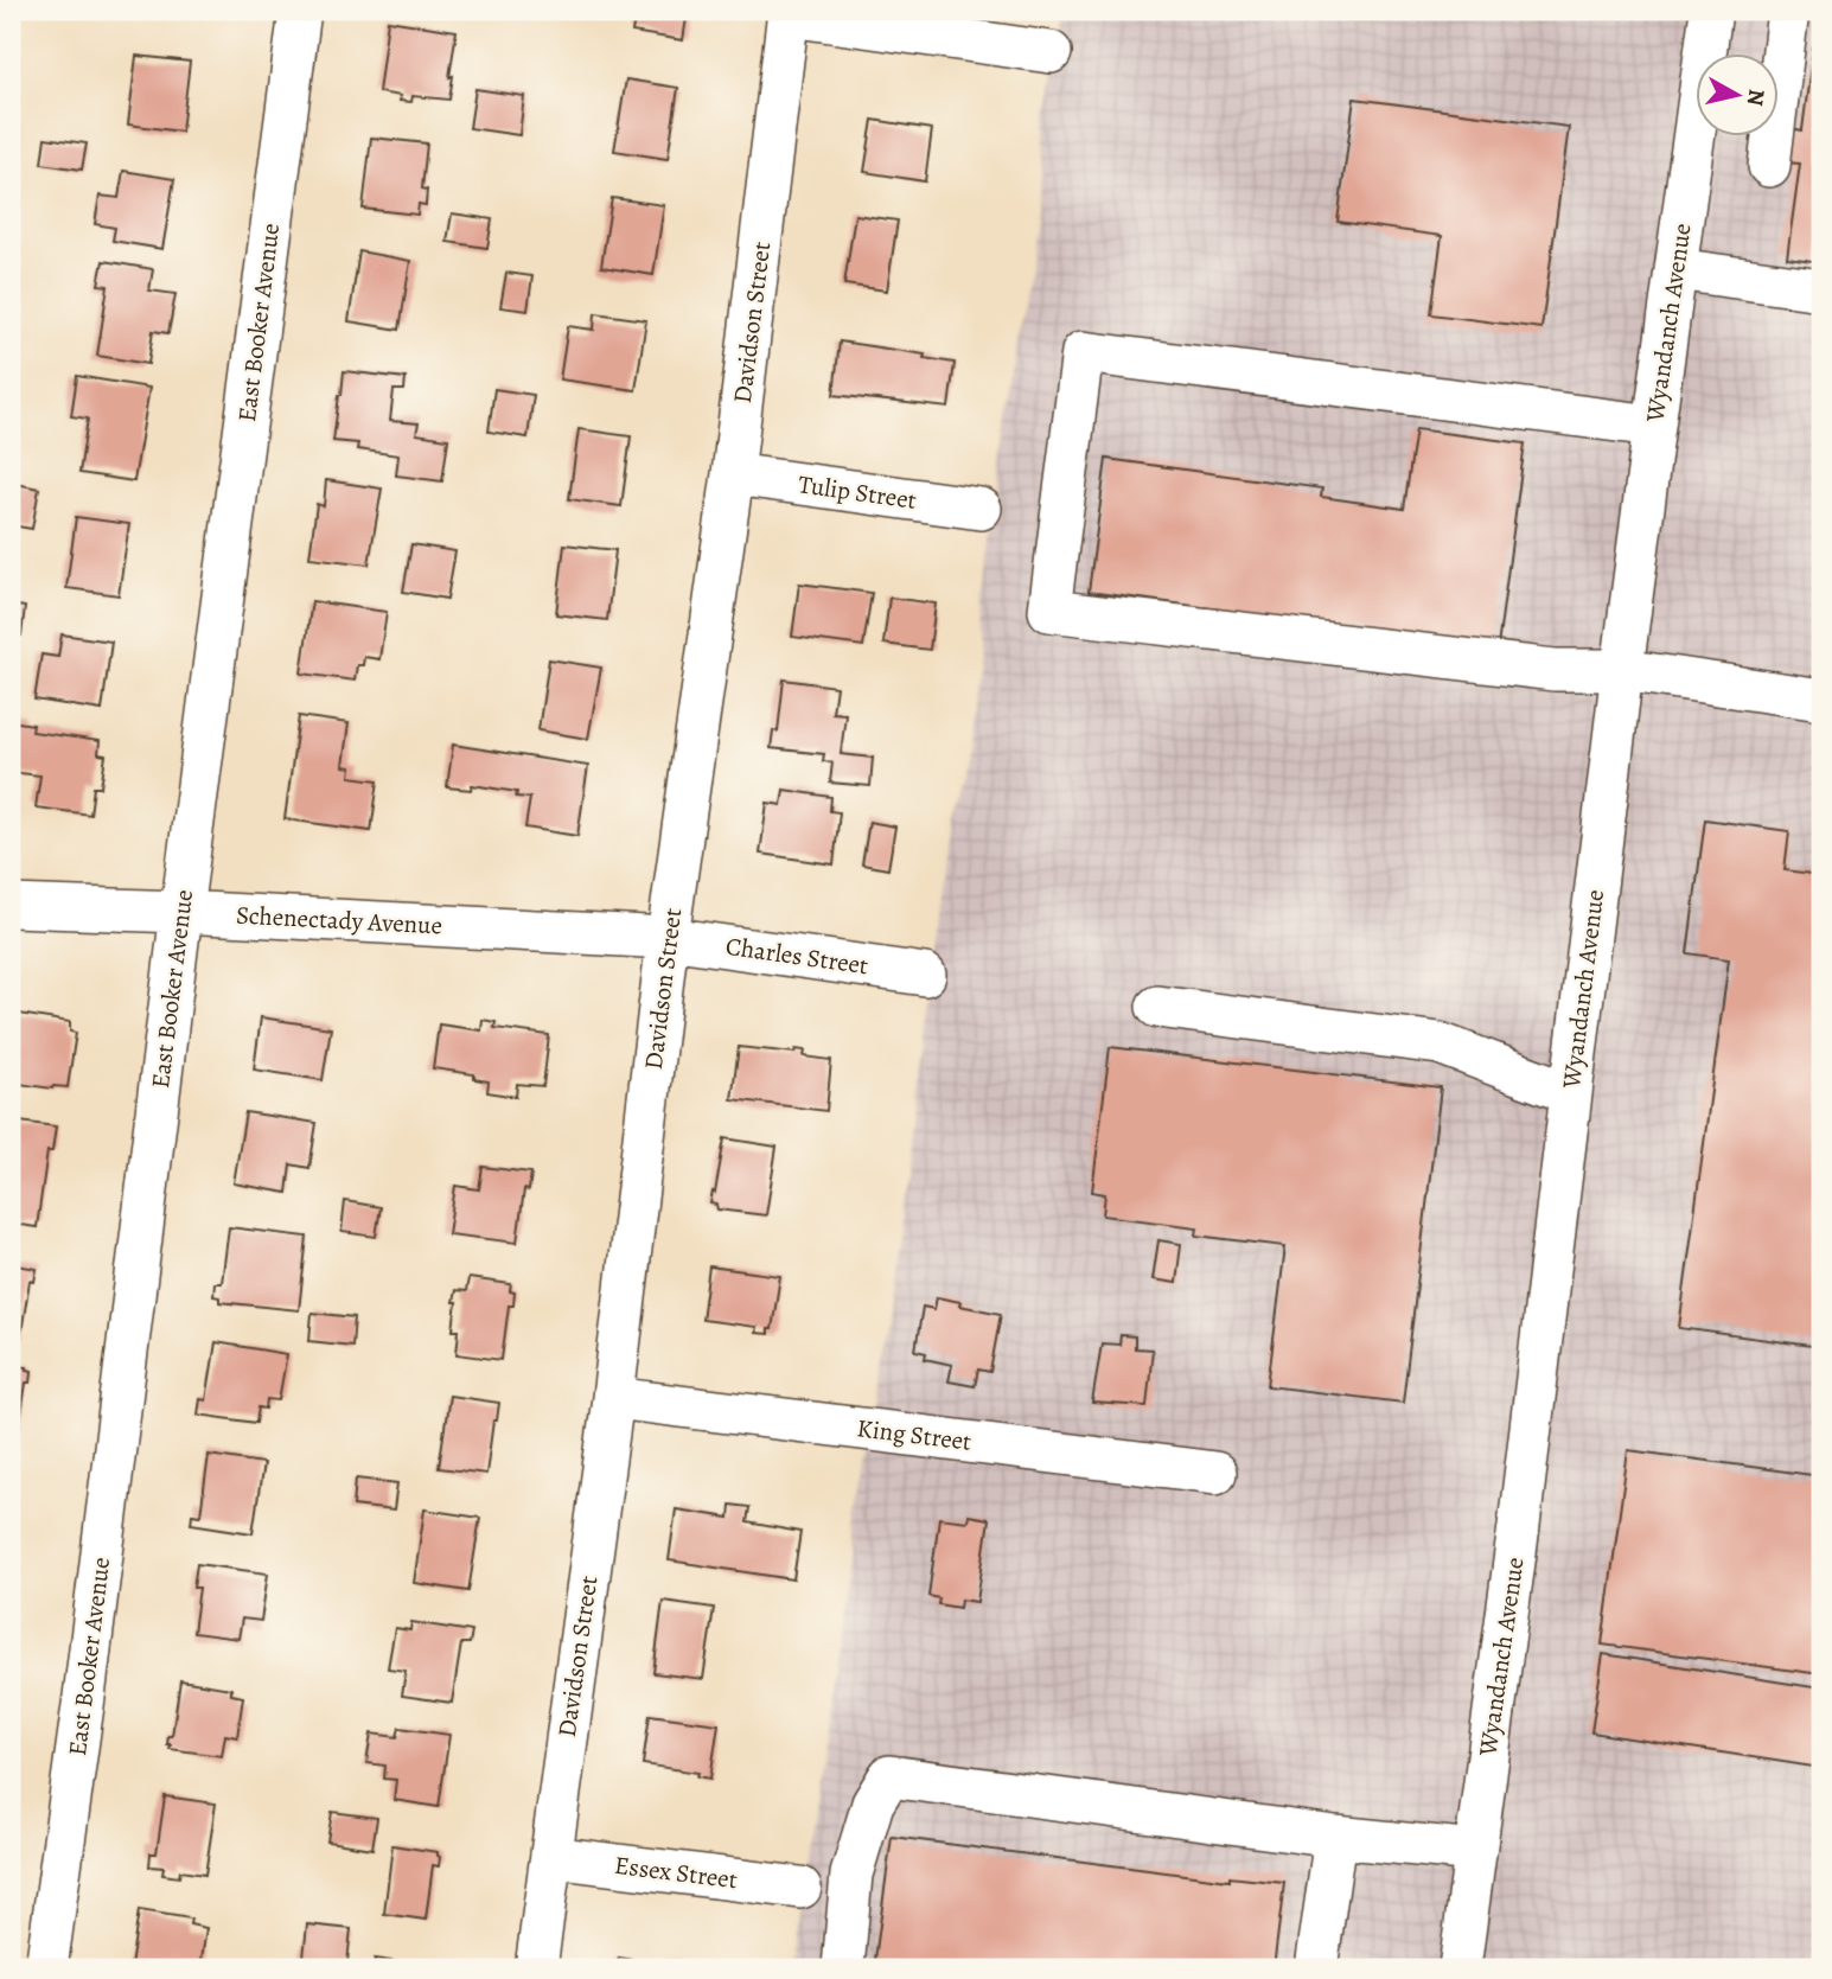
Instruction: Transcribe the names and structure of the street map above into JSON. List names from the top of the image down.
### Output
{
  "streets": {
    "street": [
      "East Booker Avenue",
      "Davidson Street",
      "Wyandanch Avenue",
      "Tulip Street",
      "Schenectady Avenue",
      "Charles Street",
      "King Street",
      "Essex Street"
    ]
  },
  "crossings": [
    ["East Booker Avenue", "Schenectady Avenue"],
    ["Davidson Street", "Tulip Street"],
    ["Davidson Street", "Schenectady Avenue"],
    ["Davidson Street", "Charles Street"],
    ["Davidson Street", "King Street"],
    ["Davidson Street", "Essex Street"],
    ["Schenectady Avenue", "Charles Street"]
  ],
  "north": "right"
}
